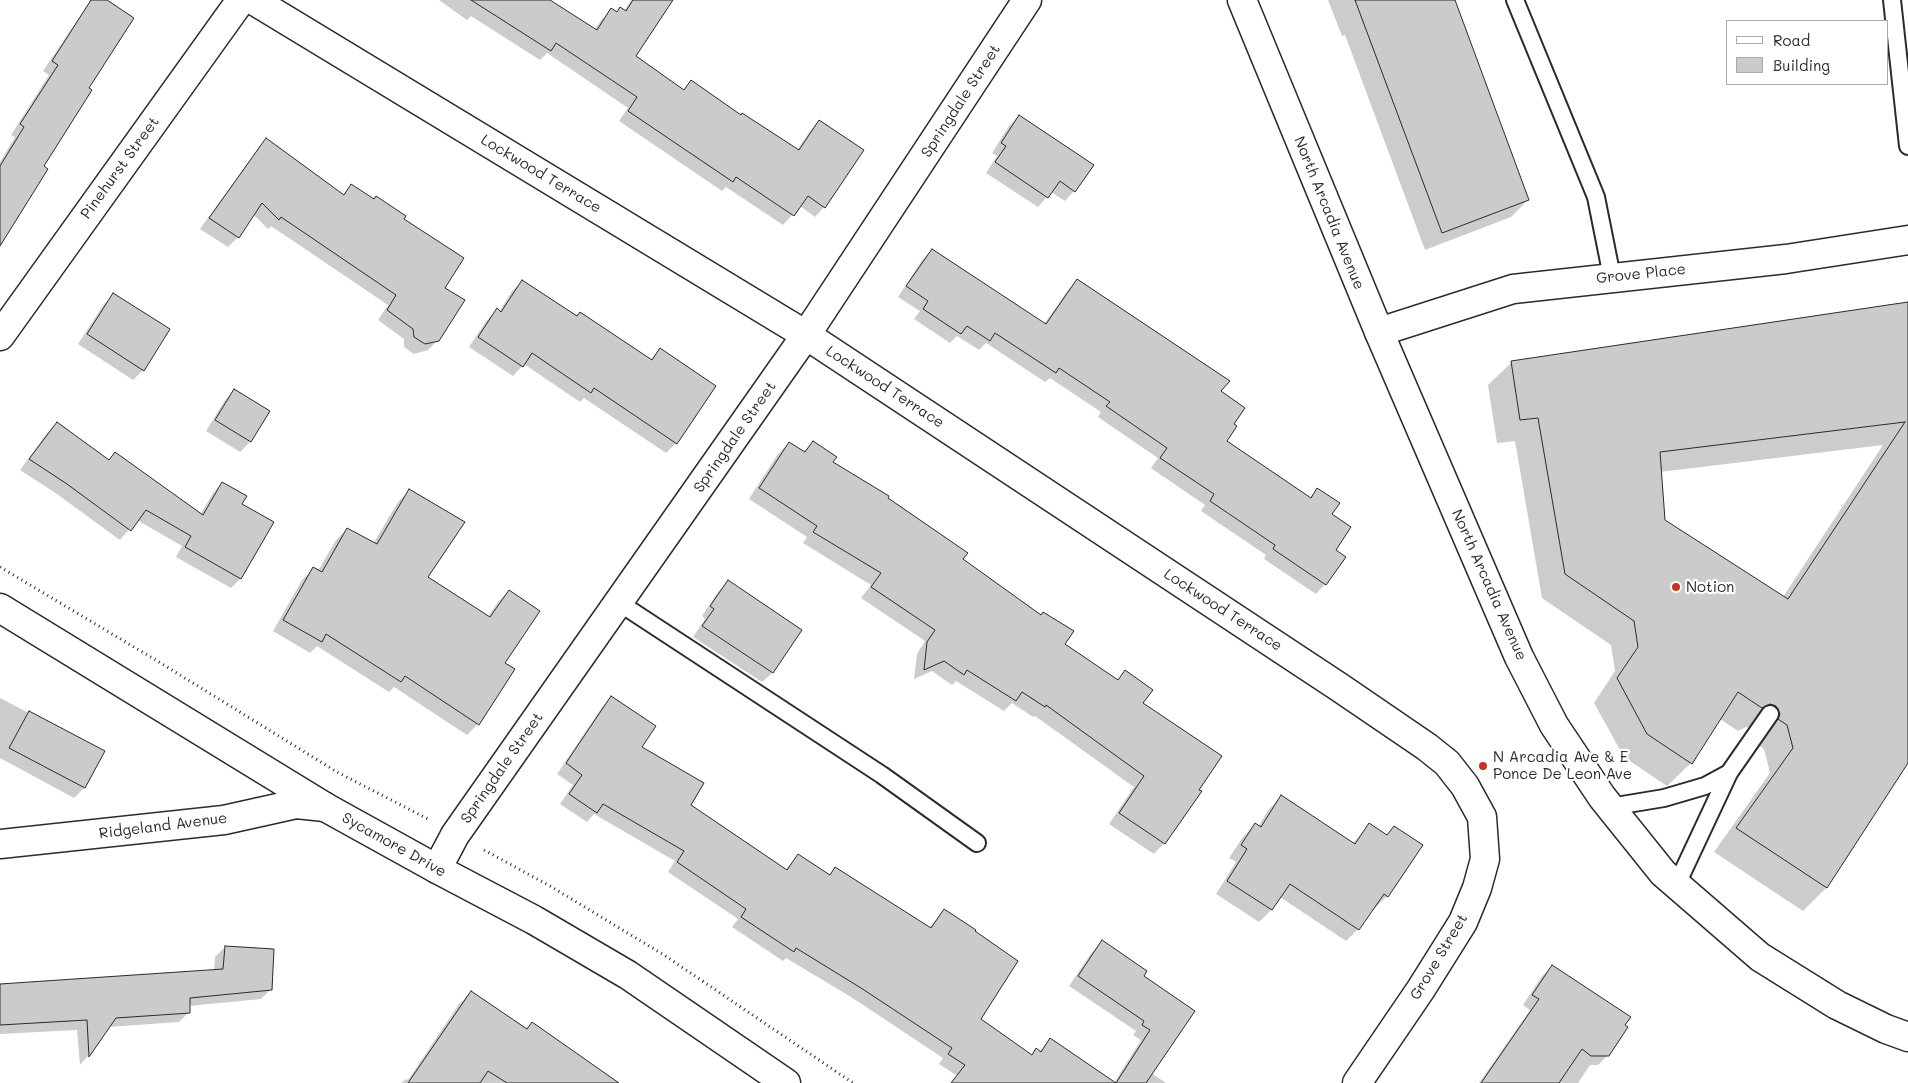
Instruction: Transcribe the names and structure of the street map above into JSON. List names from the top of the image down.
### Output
{
  "streets": {
    "street": [
      "Springdale Street",
      "Pinehurst Street",
      "Lockwood Terrace",
      "North Arcadia Avenue",
      "Grove Place",
      "Ridgeland Avenue",
      "Sycamore Drive",
      "Grove Street"
    ]
  },
  "crossings": [
    ["Springdale Street", "Lockwood Terrace"],
    ["Springdale Street", "Sycamore Drive"],
    ["Lockwood Terrace", "Grove Street"],
    ["North Arcadia Avenue", "Grove Place"],
    ["Ridgeland Avenue", "Sycamore Drive"]
  ],
  "places": ["Notion", "N Arcadia Ave & E Ponce De Leon Ave"],
  "legend": ["Road", "Building"]
}
